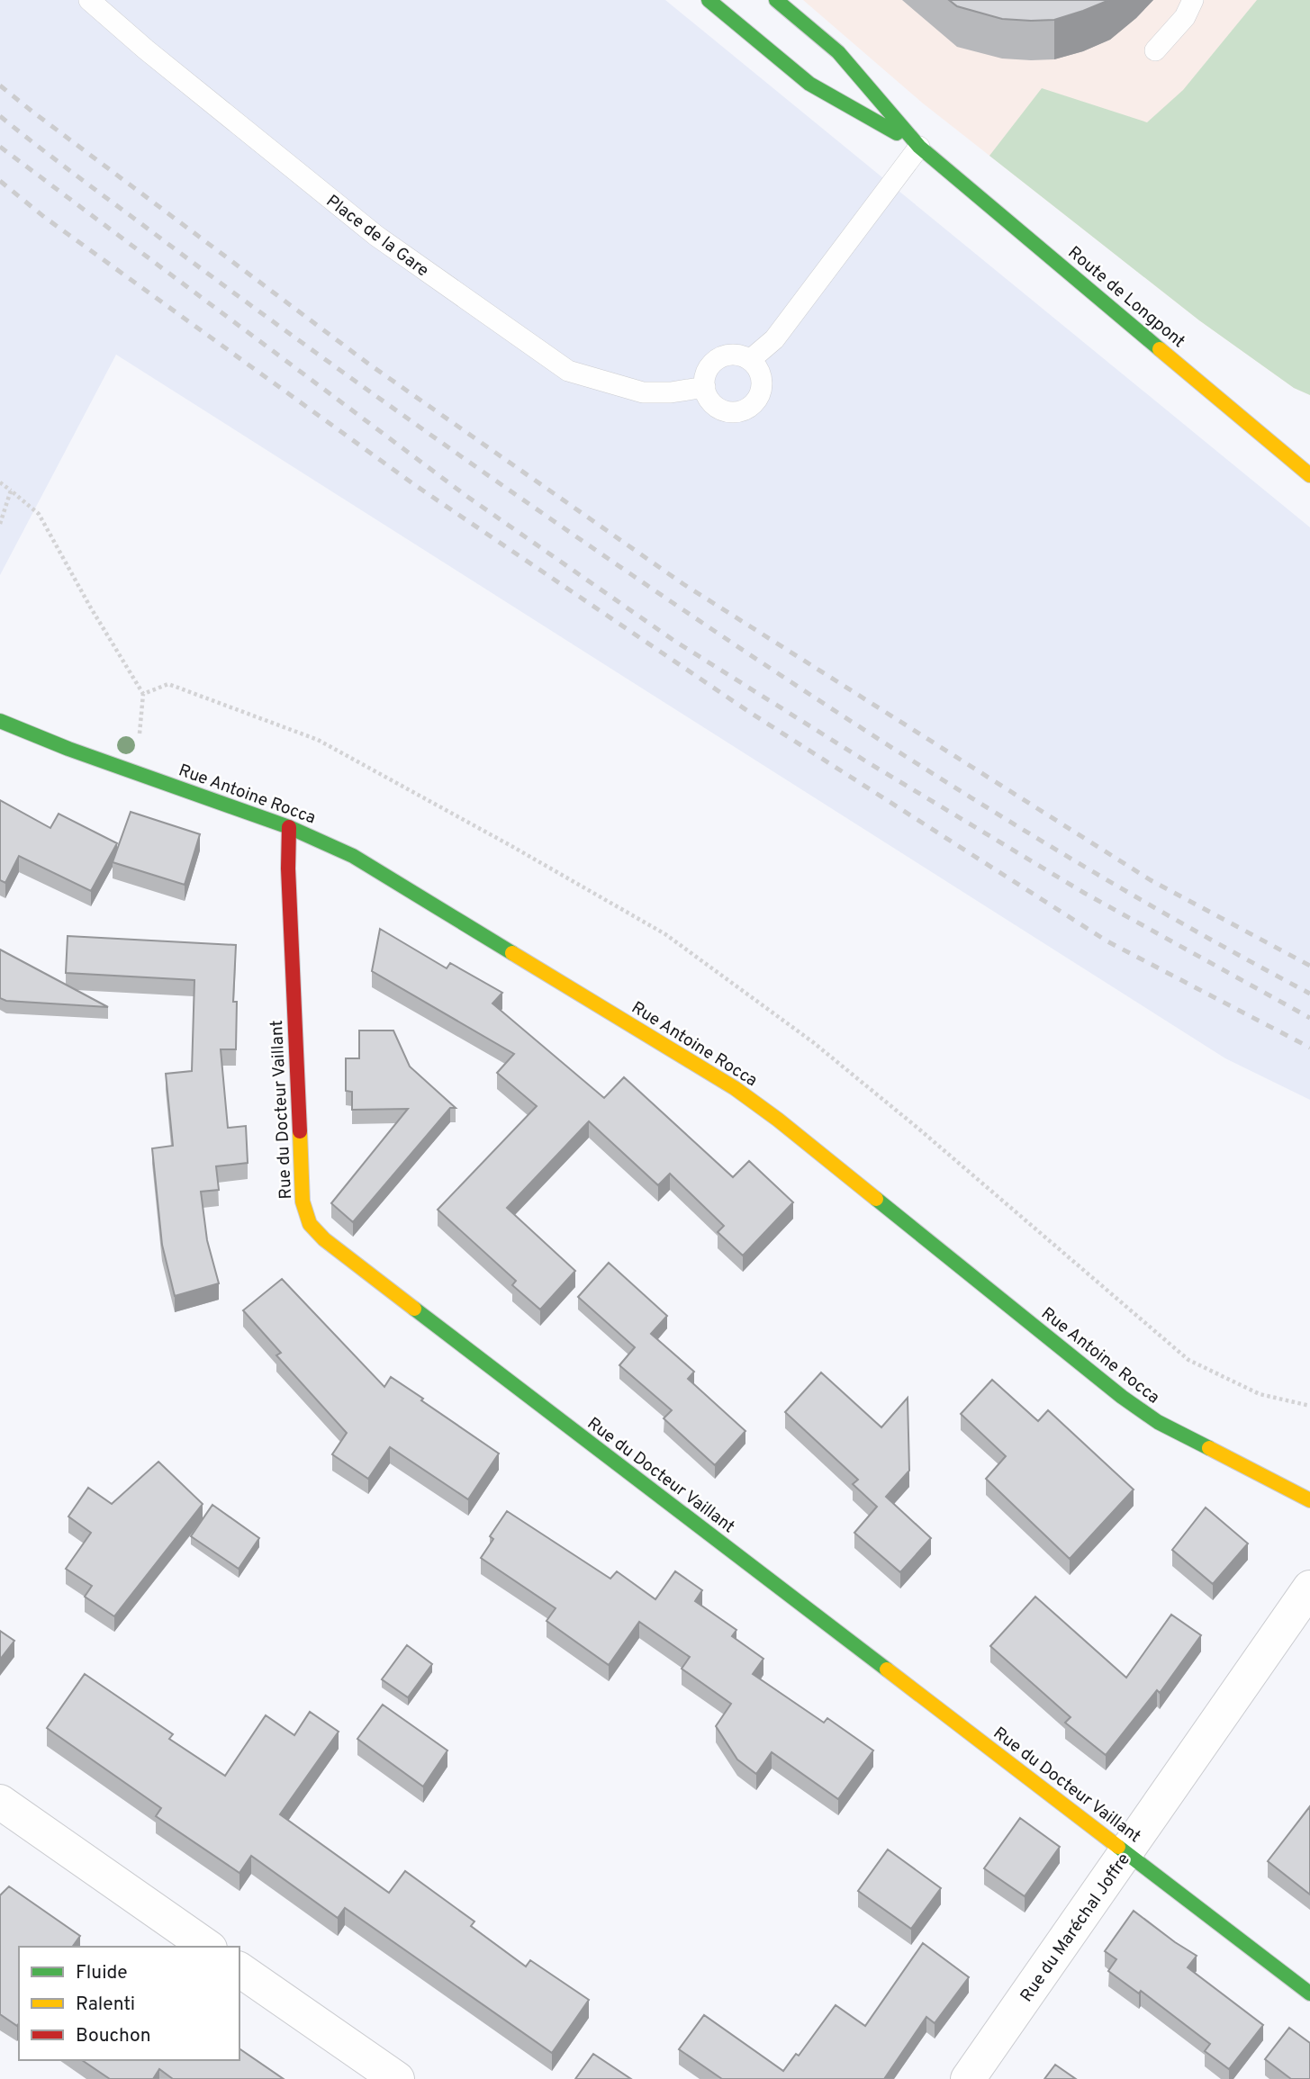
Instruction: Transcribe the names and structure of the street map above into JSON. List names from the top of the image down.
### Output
{
  "streets": {
    "street": [
      "Route de Longpont",
      "Rue Antoine Rocca",
      "Rue du Docteur Vaillant",
      "Rue du Maréchal Joffre"
    ],
    "lane": ["Place de la Gare"]
  },
  "crossings": [
    ["Rue Antoine Rocca", "Rue du Docteur Vaillant"],
    ["Rue du Docteur Vaillant", "Rue du Maréchal Joffre"]
  ],
  "legend": ["Fluide", "Ralenti", "Bouchon"]
}
